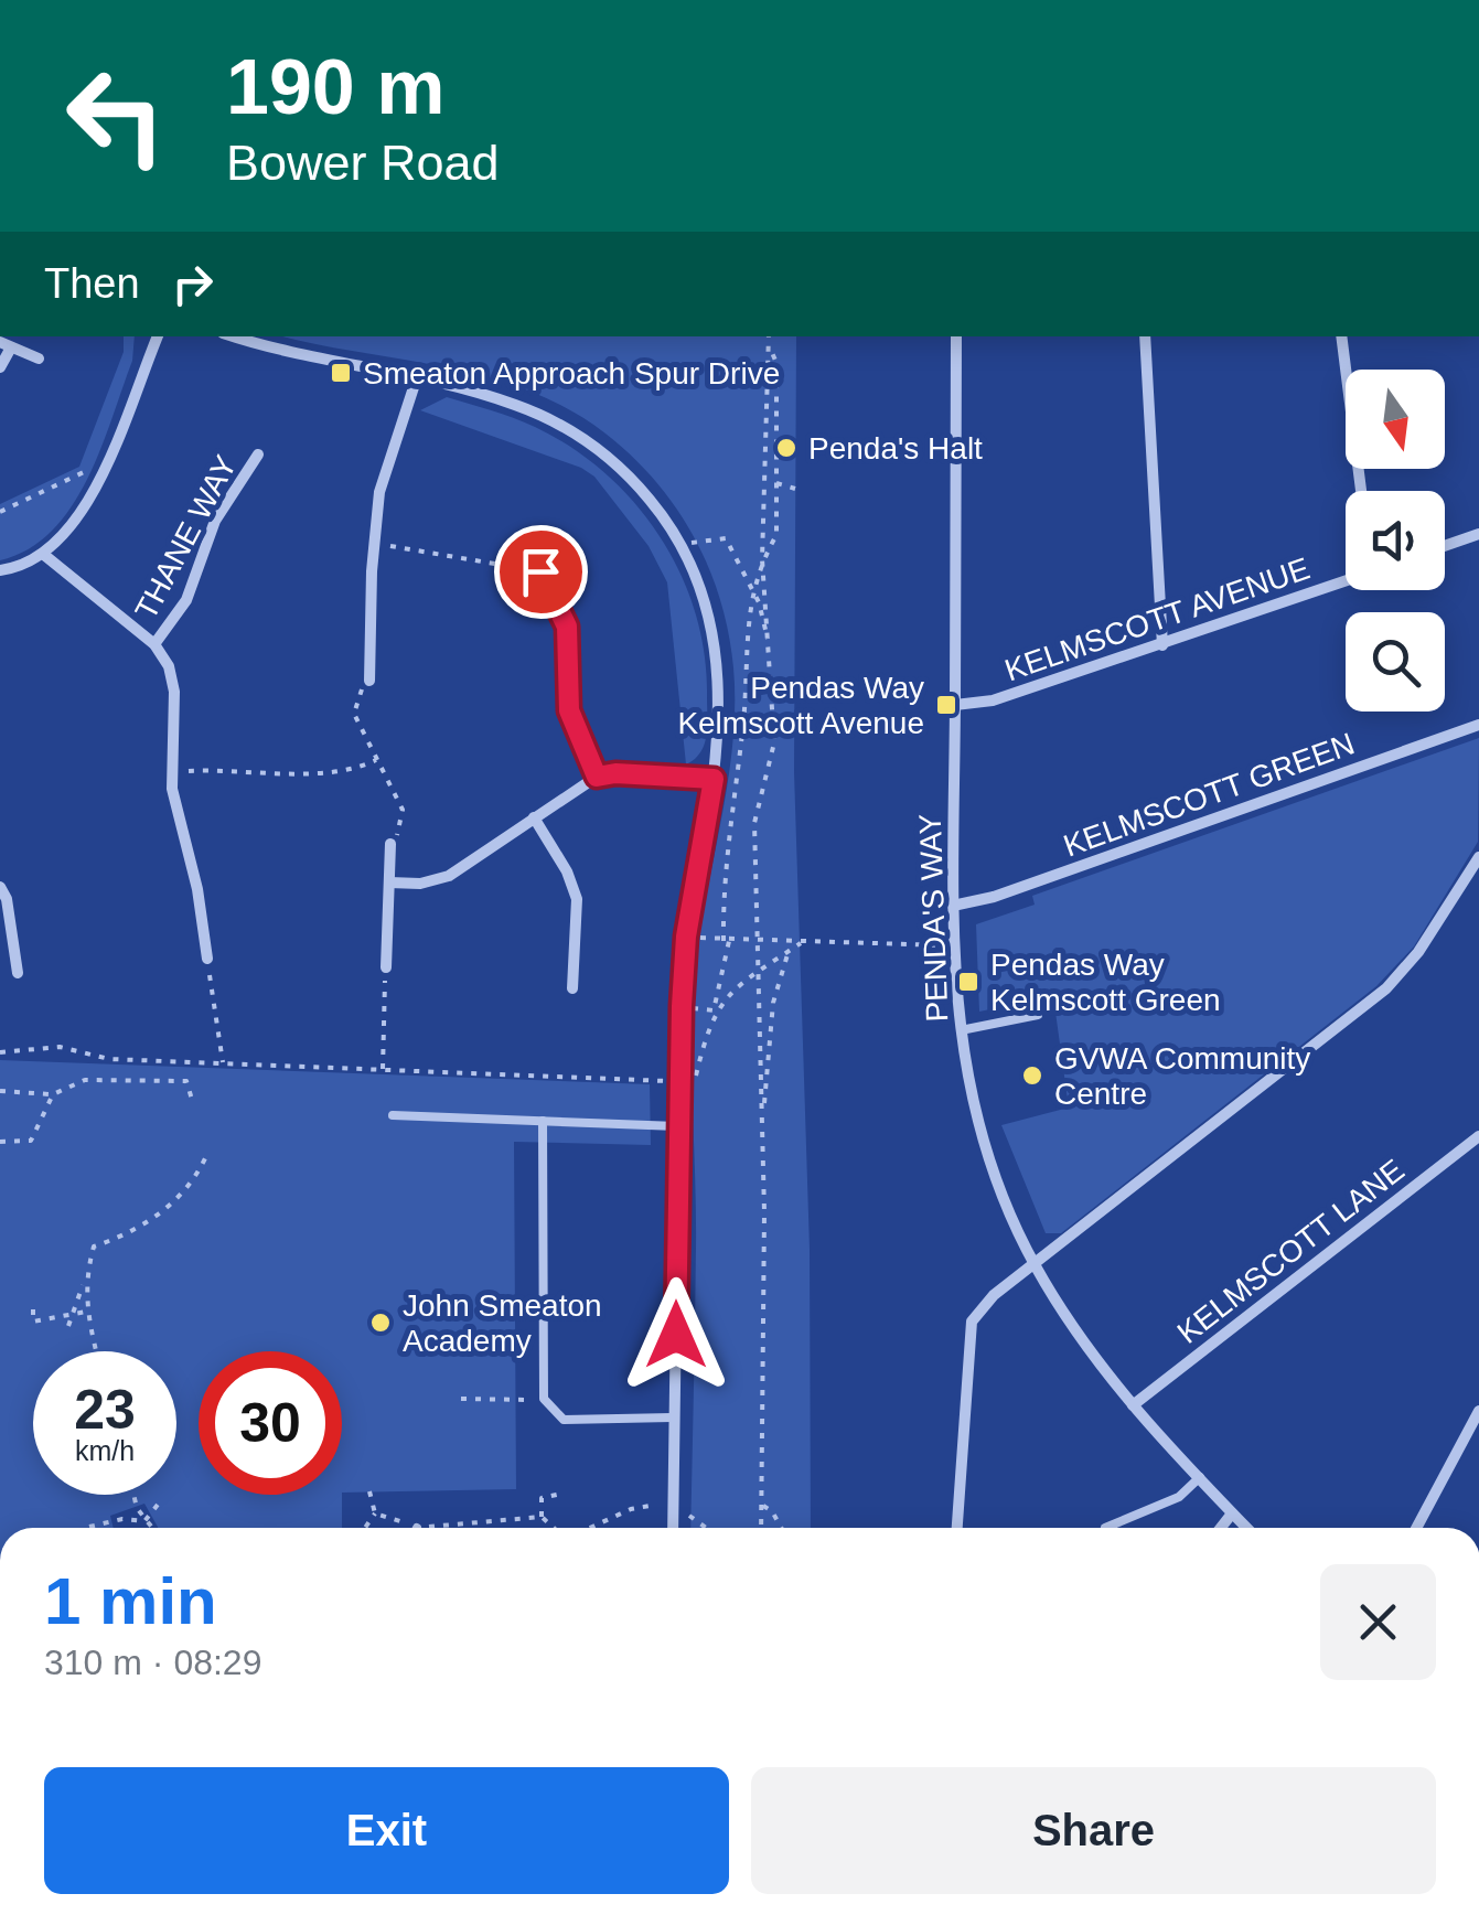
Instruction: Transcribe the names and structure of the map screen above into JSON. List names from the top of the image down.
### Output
{
  "streets": {
    "street": [
      "THANE WAY",
      "KELMSCOTT AVENUE",
      "KELMSCOTT GREEN",
      "PENDA'S WAY",
      "KELMSCOTT LANE"
    ]
  },
  "crossings": [
    ["KELMSCOTT AVENUE", "PENDA'S WAY"],
    ["KELMSCOTT GREEN", "PENDA'S WAY"],
    ["PENDA'S WAY", "KELMSCOTT LANE"]
  ],
  "places": {
    "transit": ["Smeaton Approach Spur Drive", "Pendas Way Kelmscott Avenue", "Pendas Way Kelmscott Green"],
    "other": ["Penda's Halt", "GVWA Community Centre", "John Smeaton Academy"]
  },
  "north": "bottom",
  "page": {
    "turn": ["190 m", "Bower Road"],
    "then": "Then",
    "speed": "23 km/h",
    "limit": "30",
    "heading": ["1 min", "310 m · 08:29"],
    "buttons": ["Exit", "Share"]
  }
}
